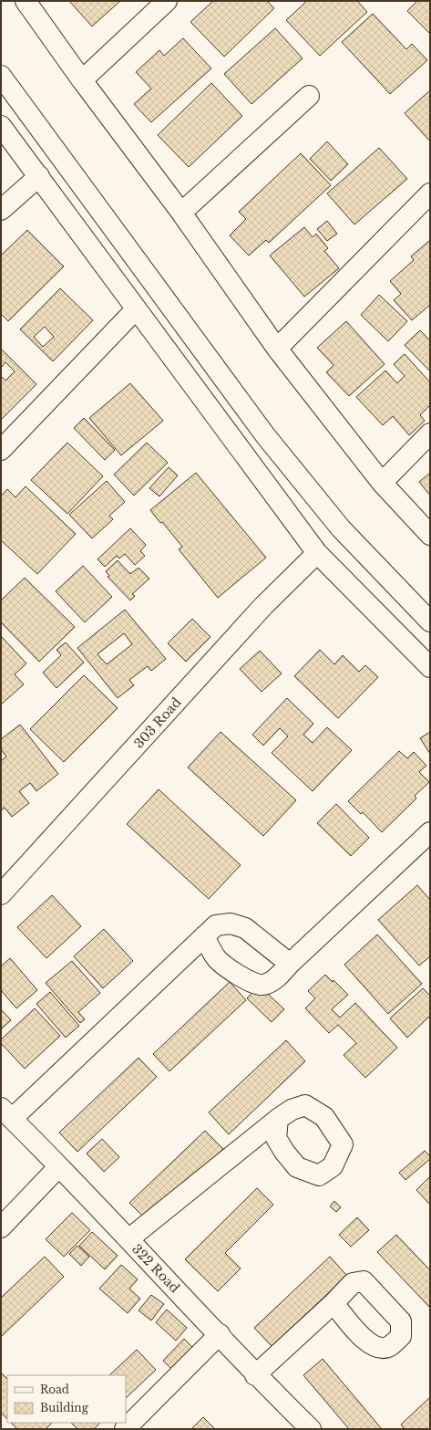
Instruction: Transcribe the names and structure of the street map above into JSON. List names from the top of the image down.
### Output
{
  "streets": {
    "street": ["303 Road", "322 Road"]
  },
  "legend": ["Road", "Building"]
}
